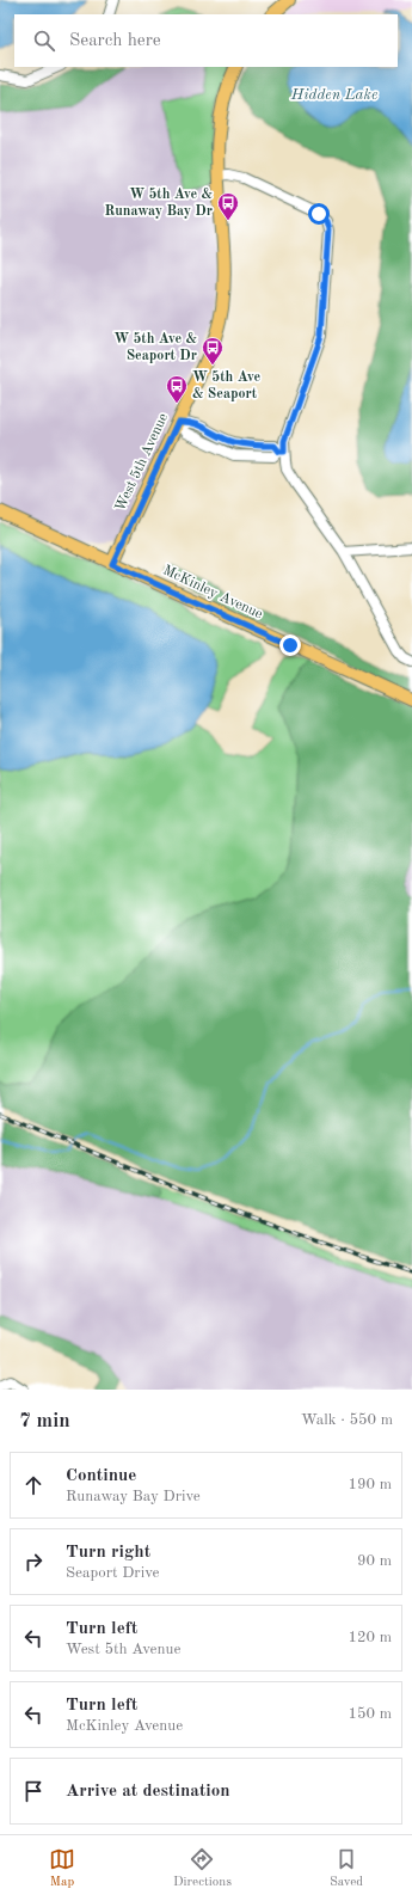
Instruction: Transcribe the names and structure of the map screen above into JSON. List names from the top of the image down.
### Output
{
  "streets": {
    "main road": ["West 5th Avenue", "McKinley Avenue"]
  },
  "crossings": [
    ["West 5th Avenue", "McKinley Avenue"]
  ],
  "water": ["Hidden Lake"],
  "places": {
    "bus stop": ["W 5th Ave & Runaway Bay Dr", "W 5th Ave & Seaport Dr", "W 5th Ave & Seaport"]
  },
  "page": {
    "search": "Search here",
    "heading": ["7 min", "Walk · 550 m"],
    "list": [
      ["Continue", "Runaway Bay Drive", "190 m"],
      ["Turn right", "Seaport Drive", "90 m"],
      ["Turn left", "West 5th Avenue", "120 m"],
      ["Turn left", "McKinley Avenue", "150 m"],
      "Arrive at destination"
    ],
    "nav": ["Map", "Directions", "Saved"]
  }
}
